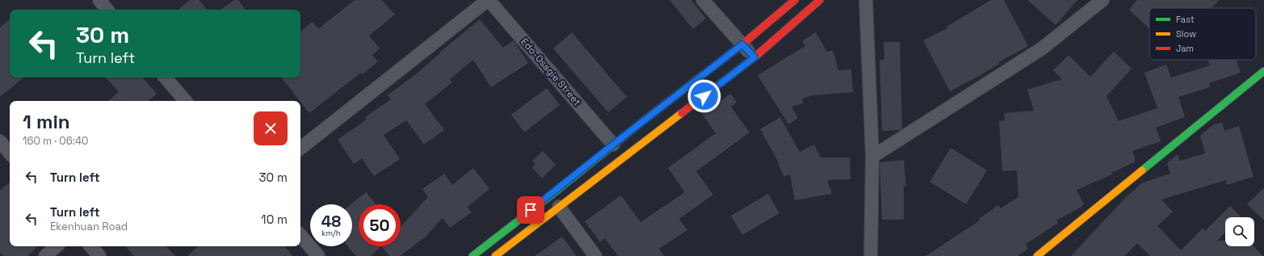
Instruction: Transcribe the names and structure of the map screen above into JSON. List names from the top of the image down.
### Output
{
  "streets": {
    "street": ["Edo-Osagie Street"]
  },
  "legend": ["Fast", "Slow", "Jam"],
  "page": {
    "turn": ["30 m", "Turn left"],
    "heading": ["1 min", "160 m · 06:40"],
    "list": [
      {
        "name": "Turn left",
        "value": "30 m"
      },
      {
        "name": "Turn left",
        "note": "Ekenhuan Road",
        "value": "10 m"
      }
    ],
    "speed": "48 km/h",
    "limit": "50"
  }
}
